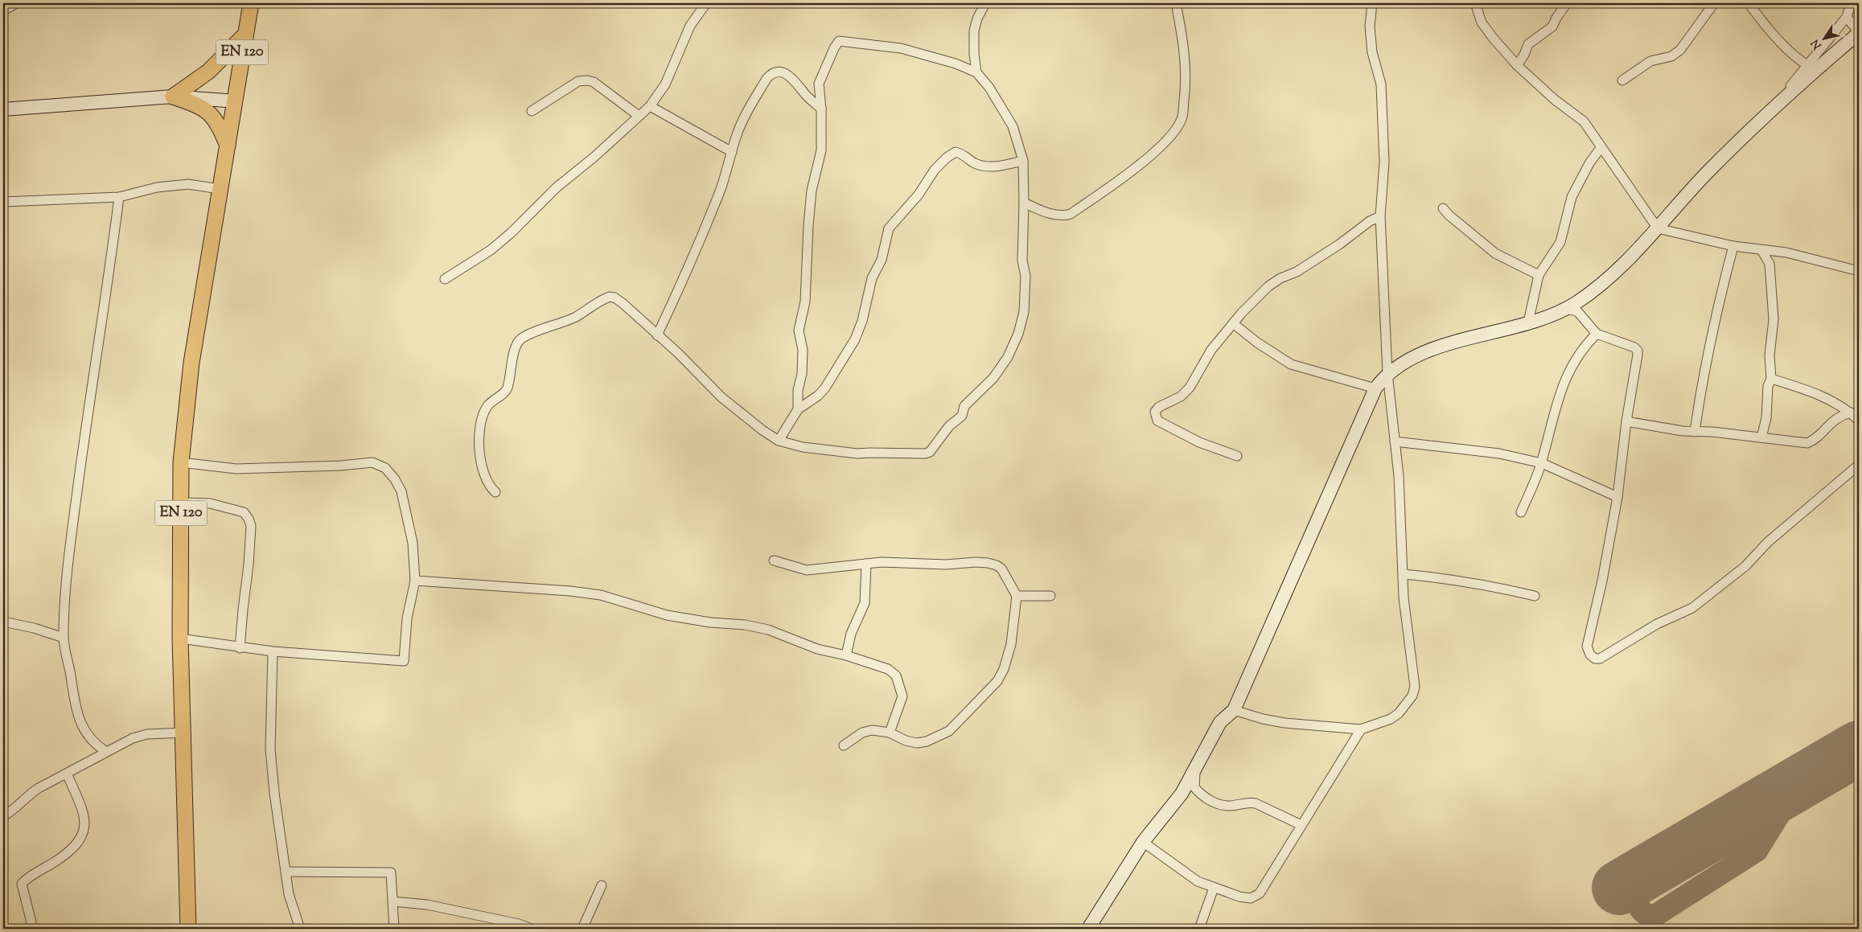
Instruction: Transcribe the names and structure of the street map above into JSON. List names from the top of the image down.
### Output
{
  "streets": {
    "main road": ["EN 120"]
  },
  "north": "bottom left"
}
